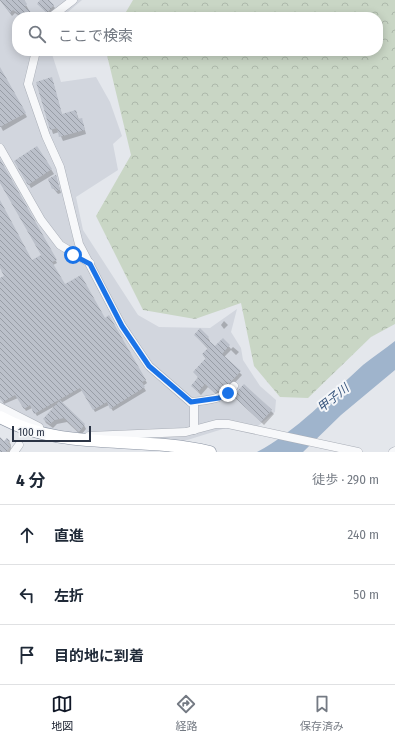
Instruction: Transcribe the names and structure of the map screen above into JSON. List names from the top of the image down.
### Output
{
  "water": ["甲子川"],
  "scale_bar": "100 m",
  "page": {
    "search": "ここで検索",
    "scale": "100 m",
    "heading": ["4 分", "徒歩 · 290 m"],
    "list": [
      ["直進", "240 m"],
      ["左折", "50 m"],
      "目的地に到着"
    ],
    "nav": ["地図", "経路", "保存済み"]
  }
}
